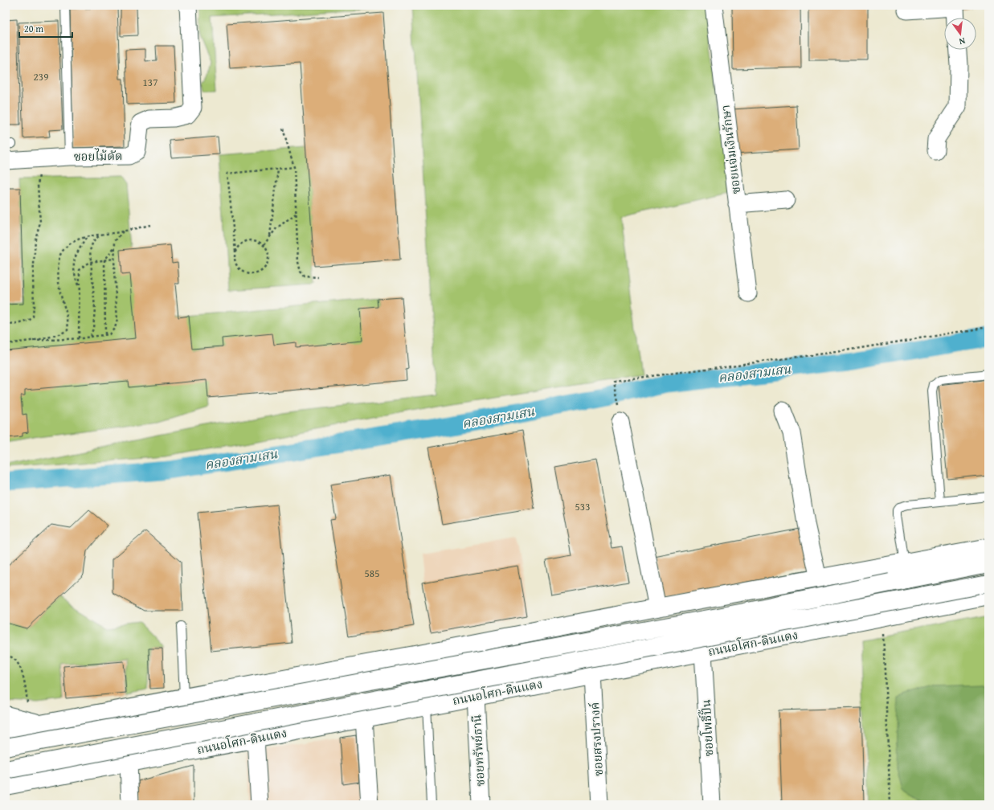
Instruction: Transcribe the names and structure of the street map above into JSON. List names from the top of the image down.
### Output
{
  "streets": {
    "main road": ["ถนนอโศก-ดินแดง"],
    "street": [
      "ซอยแจ่มเงินรักษา",
      "ซอยไม้ดัด",
      "ซอยโพธิ์ปั้น",
      "ซอยสรงปรางค์",
      "ซอยทรัพย์ธานี"
    ]
  },
  "crossings": [
    ["ถนนอโศก-ดินแดง", "ซอยโพธิ์ปั้น"],
    ["ถนนอโศก-ดินแดง", "ซอยสรงปรางค์"],
    ["ถนนอโศก-ดินแดง", "ซอยทรัพย์ธานี"]
  ],
  "water": ["คลองสามเสน"],
  "house_numbers": [
    "239",
    "137",
    "533",
    "585"
  ],
  "scale_bar": "20 m",
  "north": "bottom"
}
